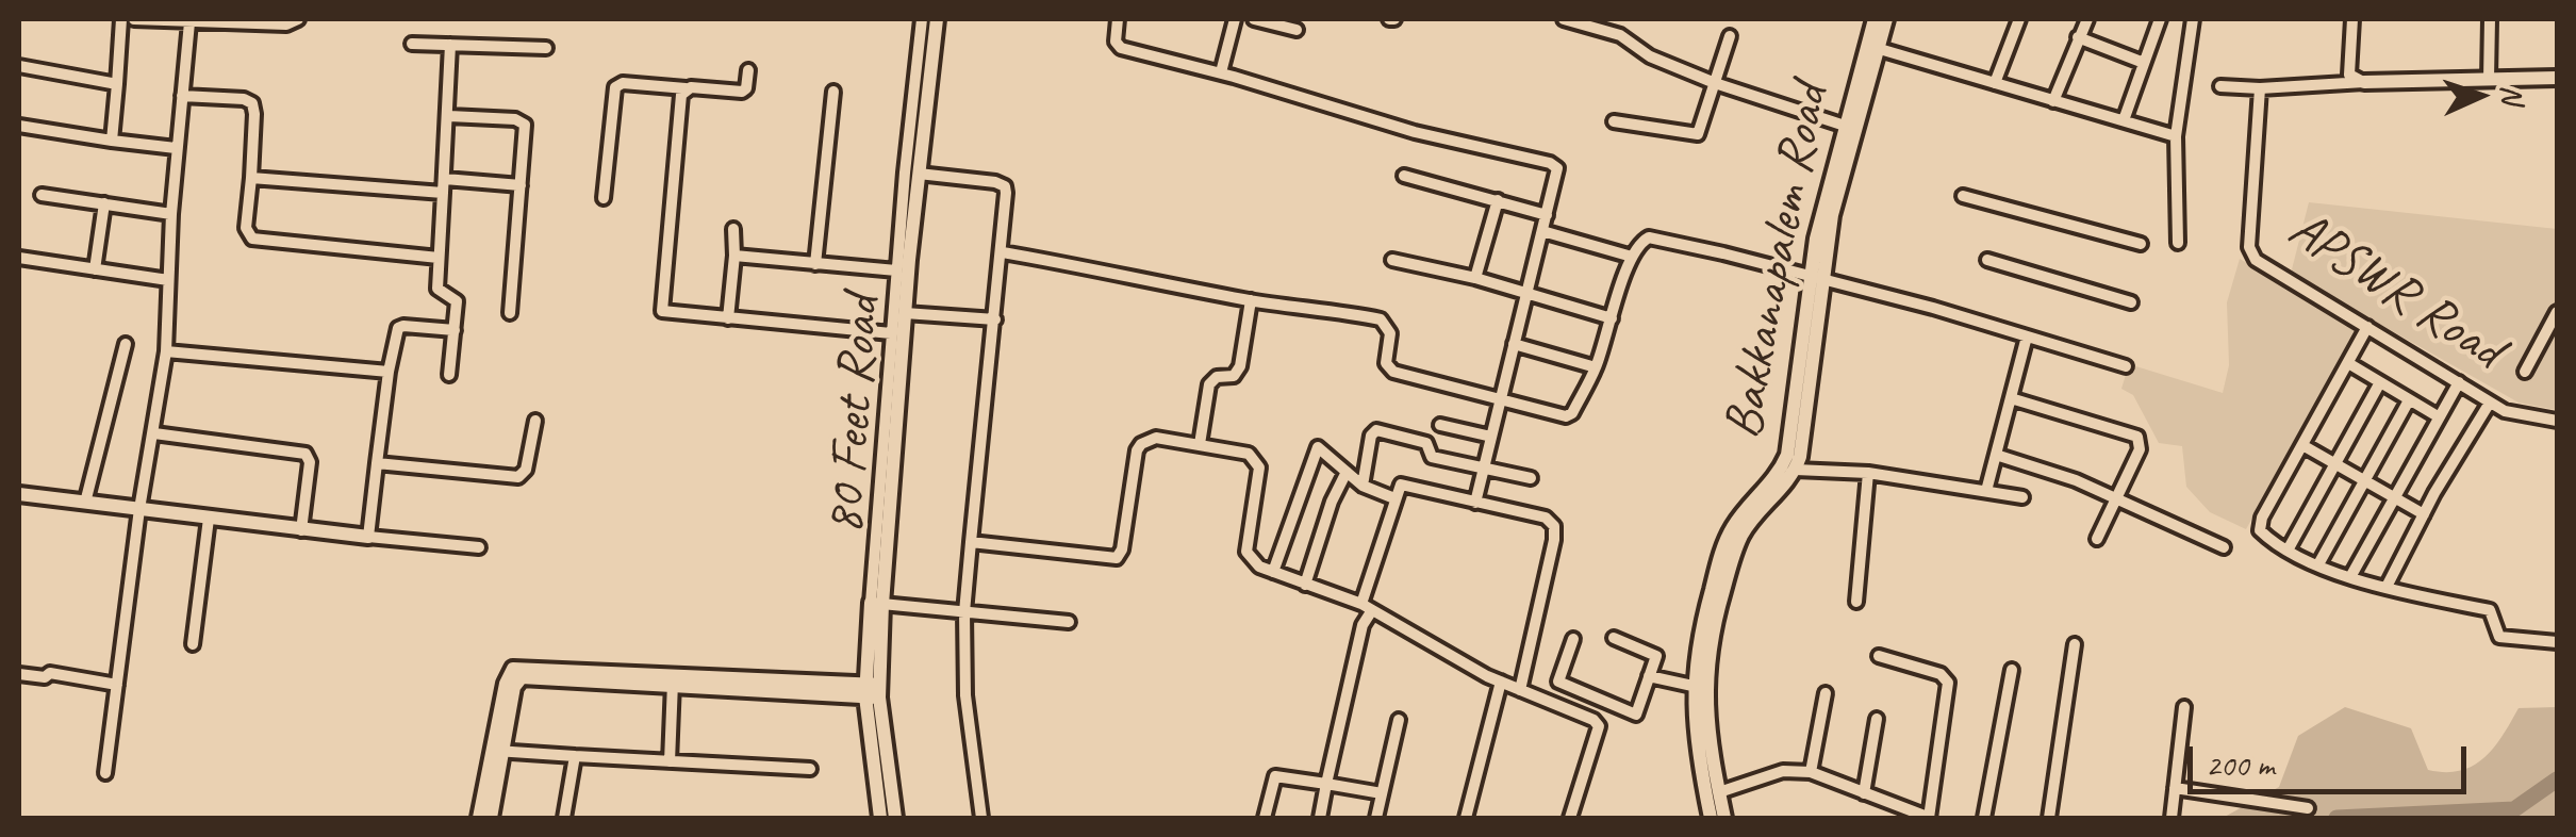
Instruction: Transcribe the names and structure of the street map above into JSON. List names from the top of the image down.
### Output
{
  "streets": {
    "street": ["Bakkanapalem Road", "APSWR Road", "80 Feet Road"]
  },
  "scale_bar": "200 m",
  "north": "right"
}
